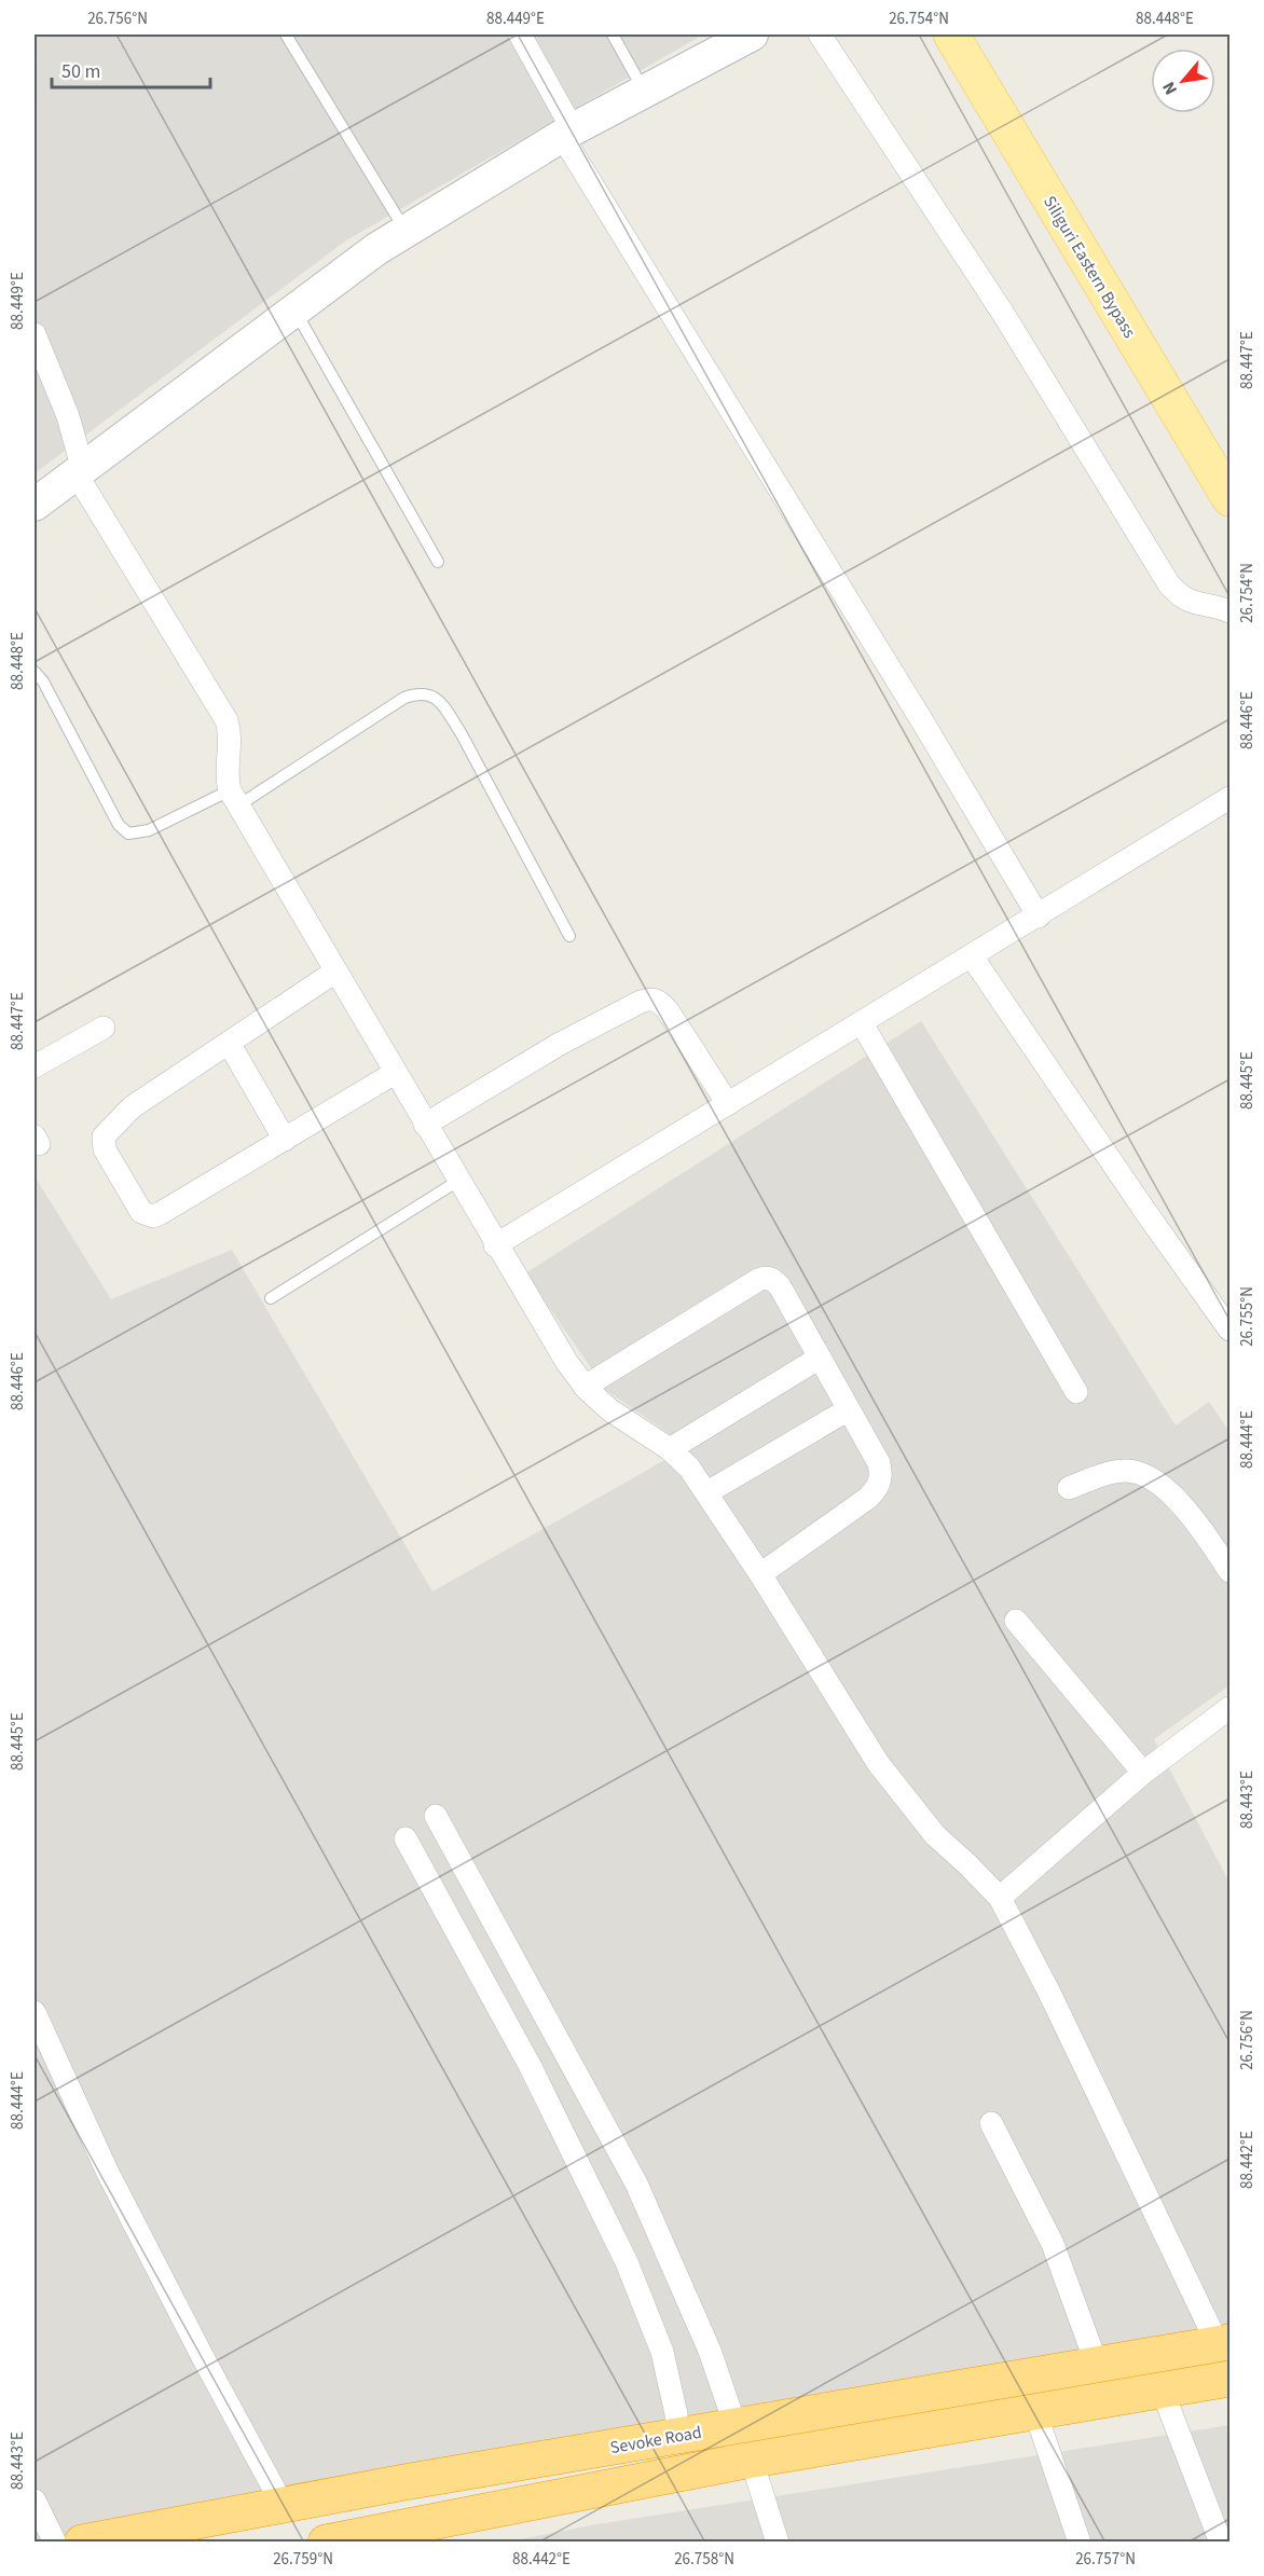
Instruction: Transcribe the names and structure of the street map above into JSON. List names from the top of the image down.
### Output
{
  "streets": {
    "highway": ["Sevoke Road"],
    "main road": ["Siliguri Eastern Bypass"]
  },
  "scale_bar": "50 m",
  "north": "bottom left",
  "coordinates": [
    "26.756°N",
    "88.449°E",
    "26.754°N",
    "88.448°E",
    "88.447°E",
    "88.446°E",
    "88.445°E",
    "26.755°N",
    "88.444°E",
    "88.443°E",
    "88.442°E",
    "26.759°N",
    "26.758°N",
    "26.757°N"
  ]
}
